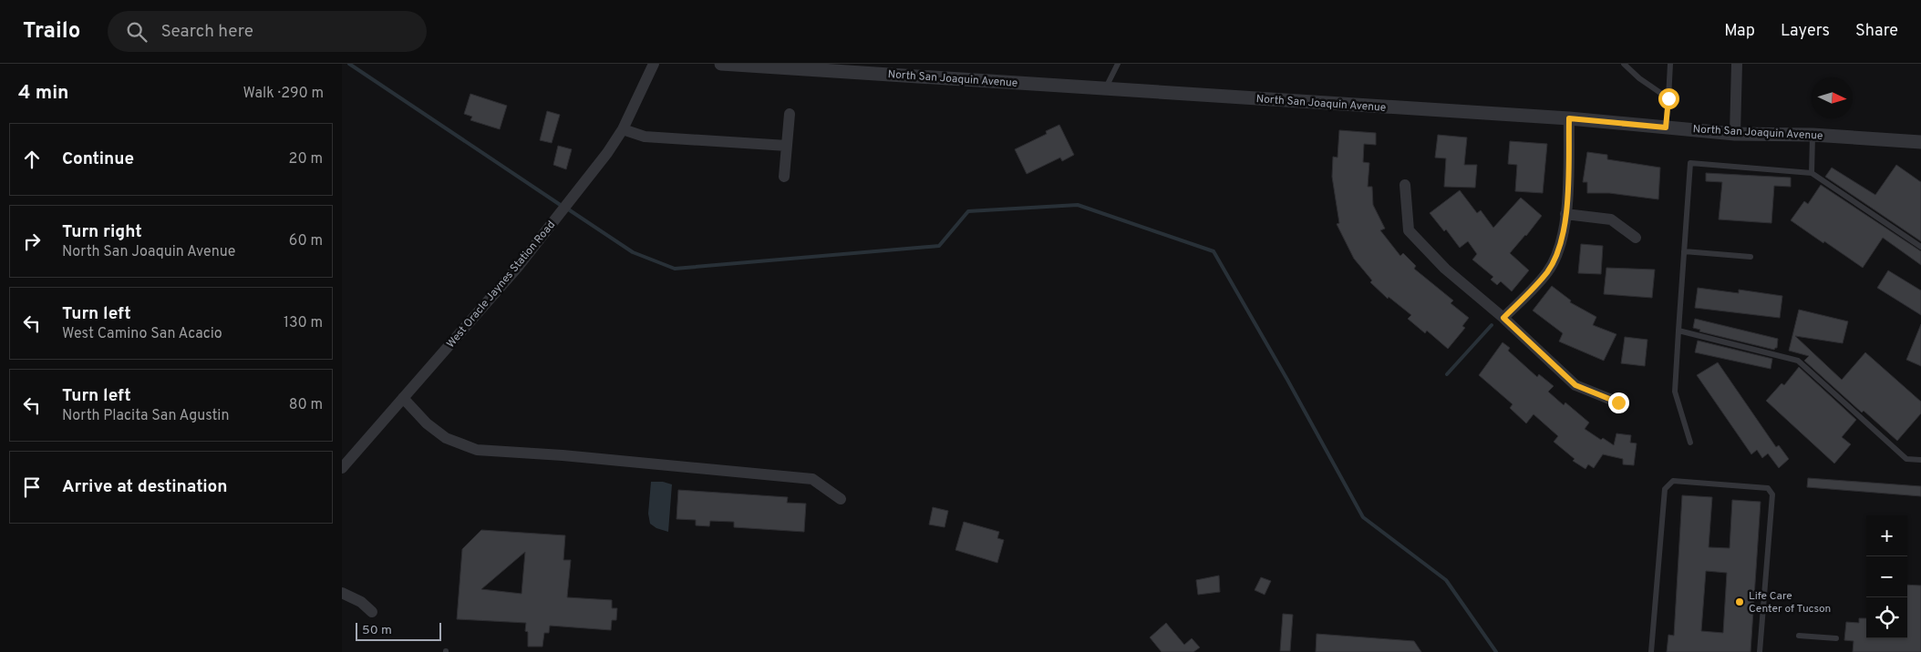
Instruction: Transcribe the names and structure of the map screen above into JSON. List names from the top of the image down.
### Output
{
  "streets": {
    "street": ["North San Joaquin Avenue", "West Oracle Jaynes Station Road"]
  },
  "places": ["Life Care Center of Tucson"],
  "scale_bar": "50 m",
  "north": "right",
  "page": {
    "header": "Trailo",
    "search": "Search here",
    "nav": ["Map", "Layers", "Share"],
    "heading": ["4 min", "Walk · 290 m"],
    "list": [
      ["Continue", "20 m"],
      ["Turn right", "North San Joaquin Avenue", "60 m"],
      ["Turn left", "West Camino San Acacio", "130 m"],
      ["Turn left", "North Placita San Agustin", "80 m"],
      "Arrive at destination"
    ],
    "map_buttons": ["+", "−"],
    "scale": "50 m"
  }
}
